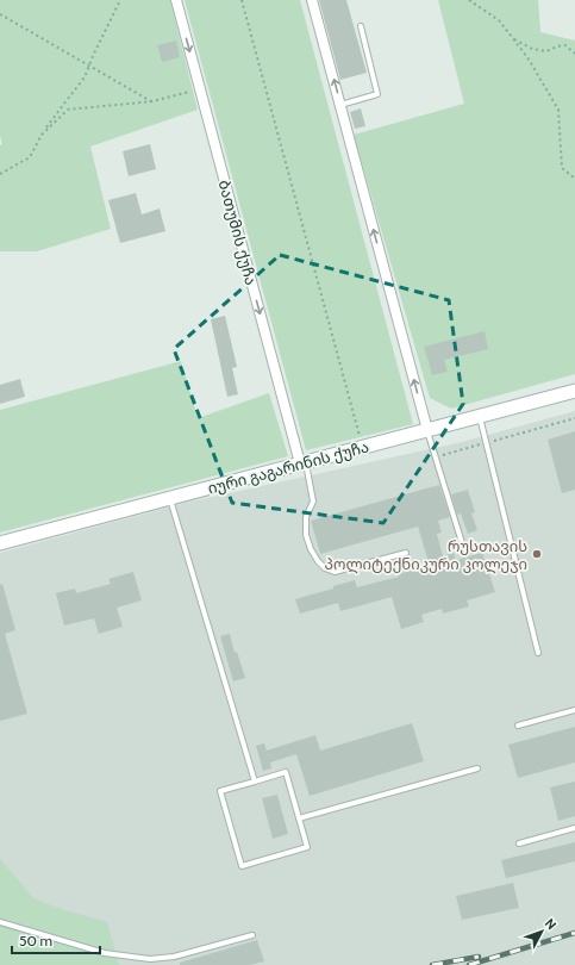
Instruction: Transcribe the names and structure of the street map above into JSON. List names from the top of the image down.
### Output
{
  "streets": {
    "street": ["ბათუმის ქუჩა", "იური გაგარინის ქუჩა"]
  },
  "crossings": [
    ["ბათუმის ქუჩა", "იური გაგარინის ქუჩა"]
  ],
  "one_way": ["ბათუმის ქუჩა"],
  "places": ["რუსთავის პოლიტექნიკური კოლეჯი"],
  "scale_bar": "50 m",
  "north": "top right"
}
